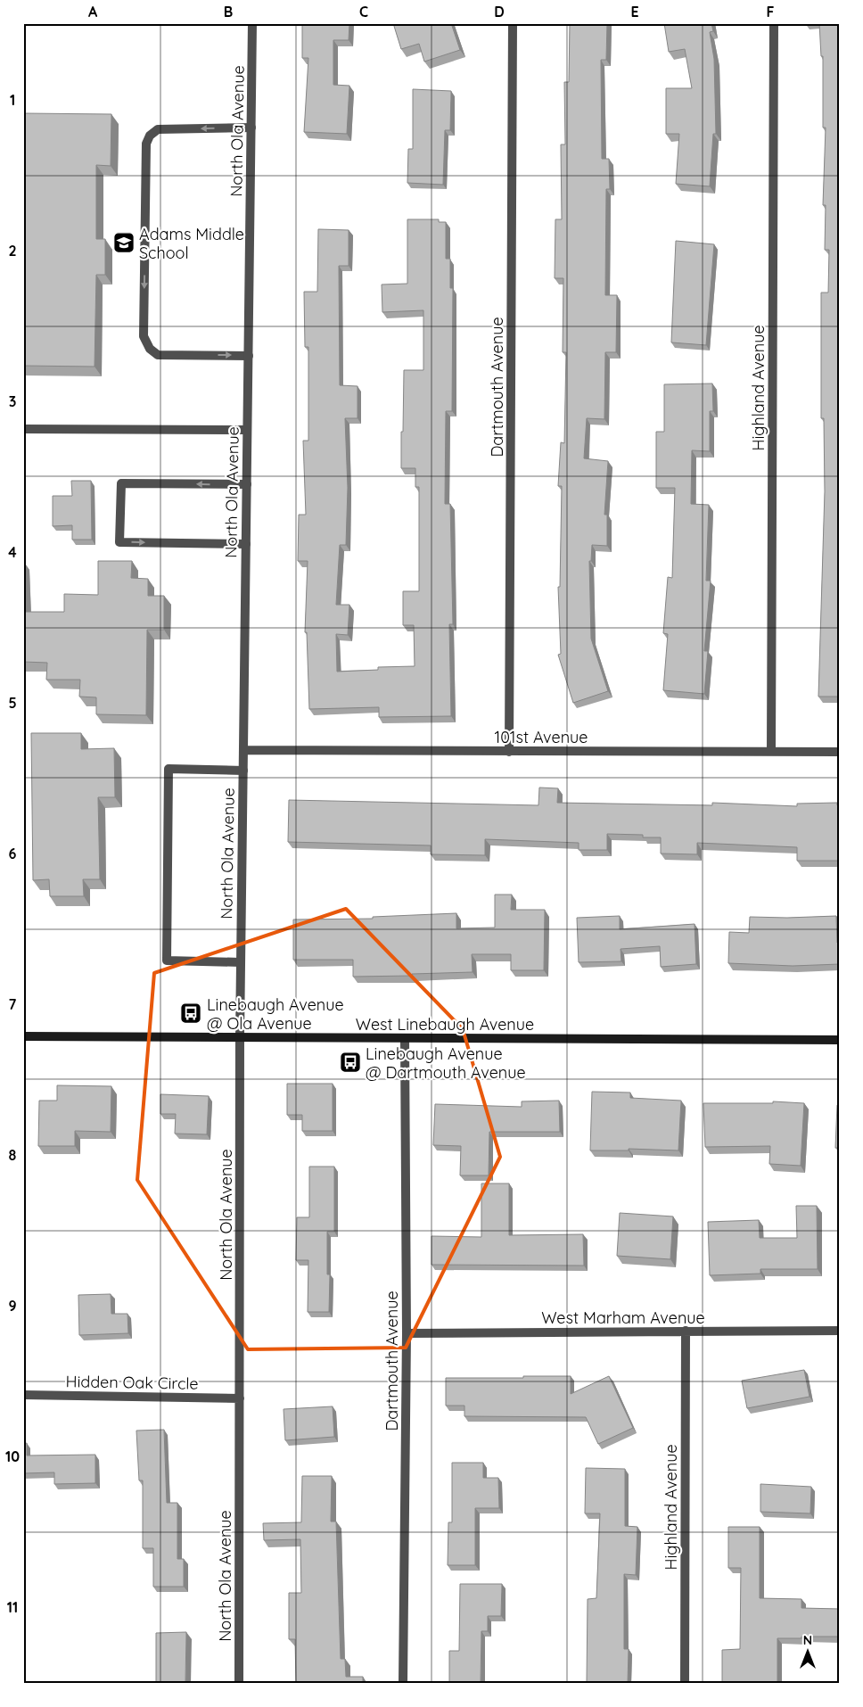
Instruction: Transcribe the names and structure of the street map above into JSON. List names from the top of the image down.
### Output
{
  "streets": {
    "street": [
      "North Ola Avenue",
      "Dartmouth Avenue",
      "Highland Avenue",
      "101st Avenue",
      "West Linebaugh Avenue",
      "West Marham Avenue",
      "Hidden Oak Circle"
    ]
  },
  "crossings": [
    ["North Ola Avenue", "101st Avenue"],
    ["North Ola Avenue", "West Linebaugh Avenue"],
    ["North Ola Avenue", "Hidden Oak Circle"],
    ["Dartmouth Avenue", "101st Avenue"],
    ["Dartmouth Avenue", "West Linebaugh Avenue"],
    ["Dartmouth Avenue", "West Marham Avenue"],
    ["Highland Avenue", "101st Avenue"],
    ["Highland Avenue", "West Marham Avenue"]
  ],
  "places": {
    "school or university": ["Adams Middle School"],
    "bus stop": ["Linebaugh Avenue @ Ola Avenue", "Linebaugh Avenue @ Dartmouth Avenue"]
  },
  "north": "top",
  "grid": {
    "columns": [
      "A",
      "B",
      "C",
      "D",
      "E",
      "F"
    ],
    "rows": [
      "1",
      "2",
      "3",
      "4",
      "5",
      "6",
      "7",
      "8",
      "9",
      "10",
      "11"
    ]
  }
}
